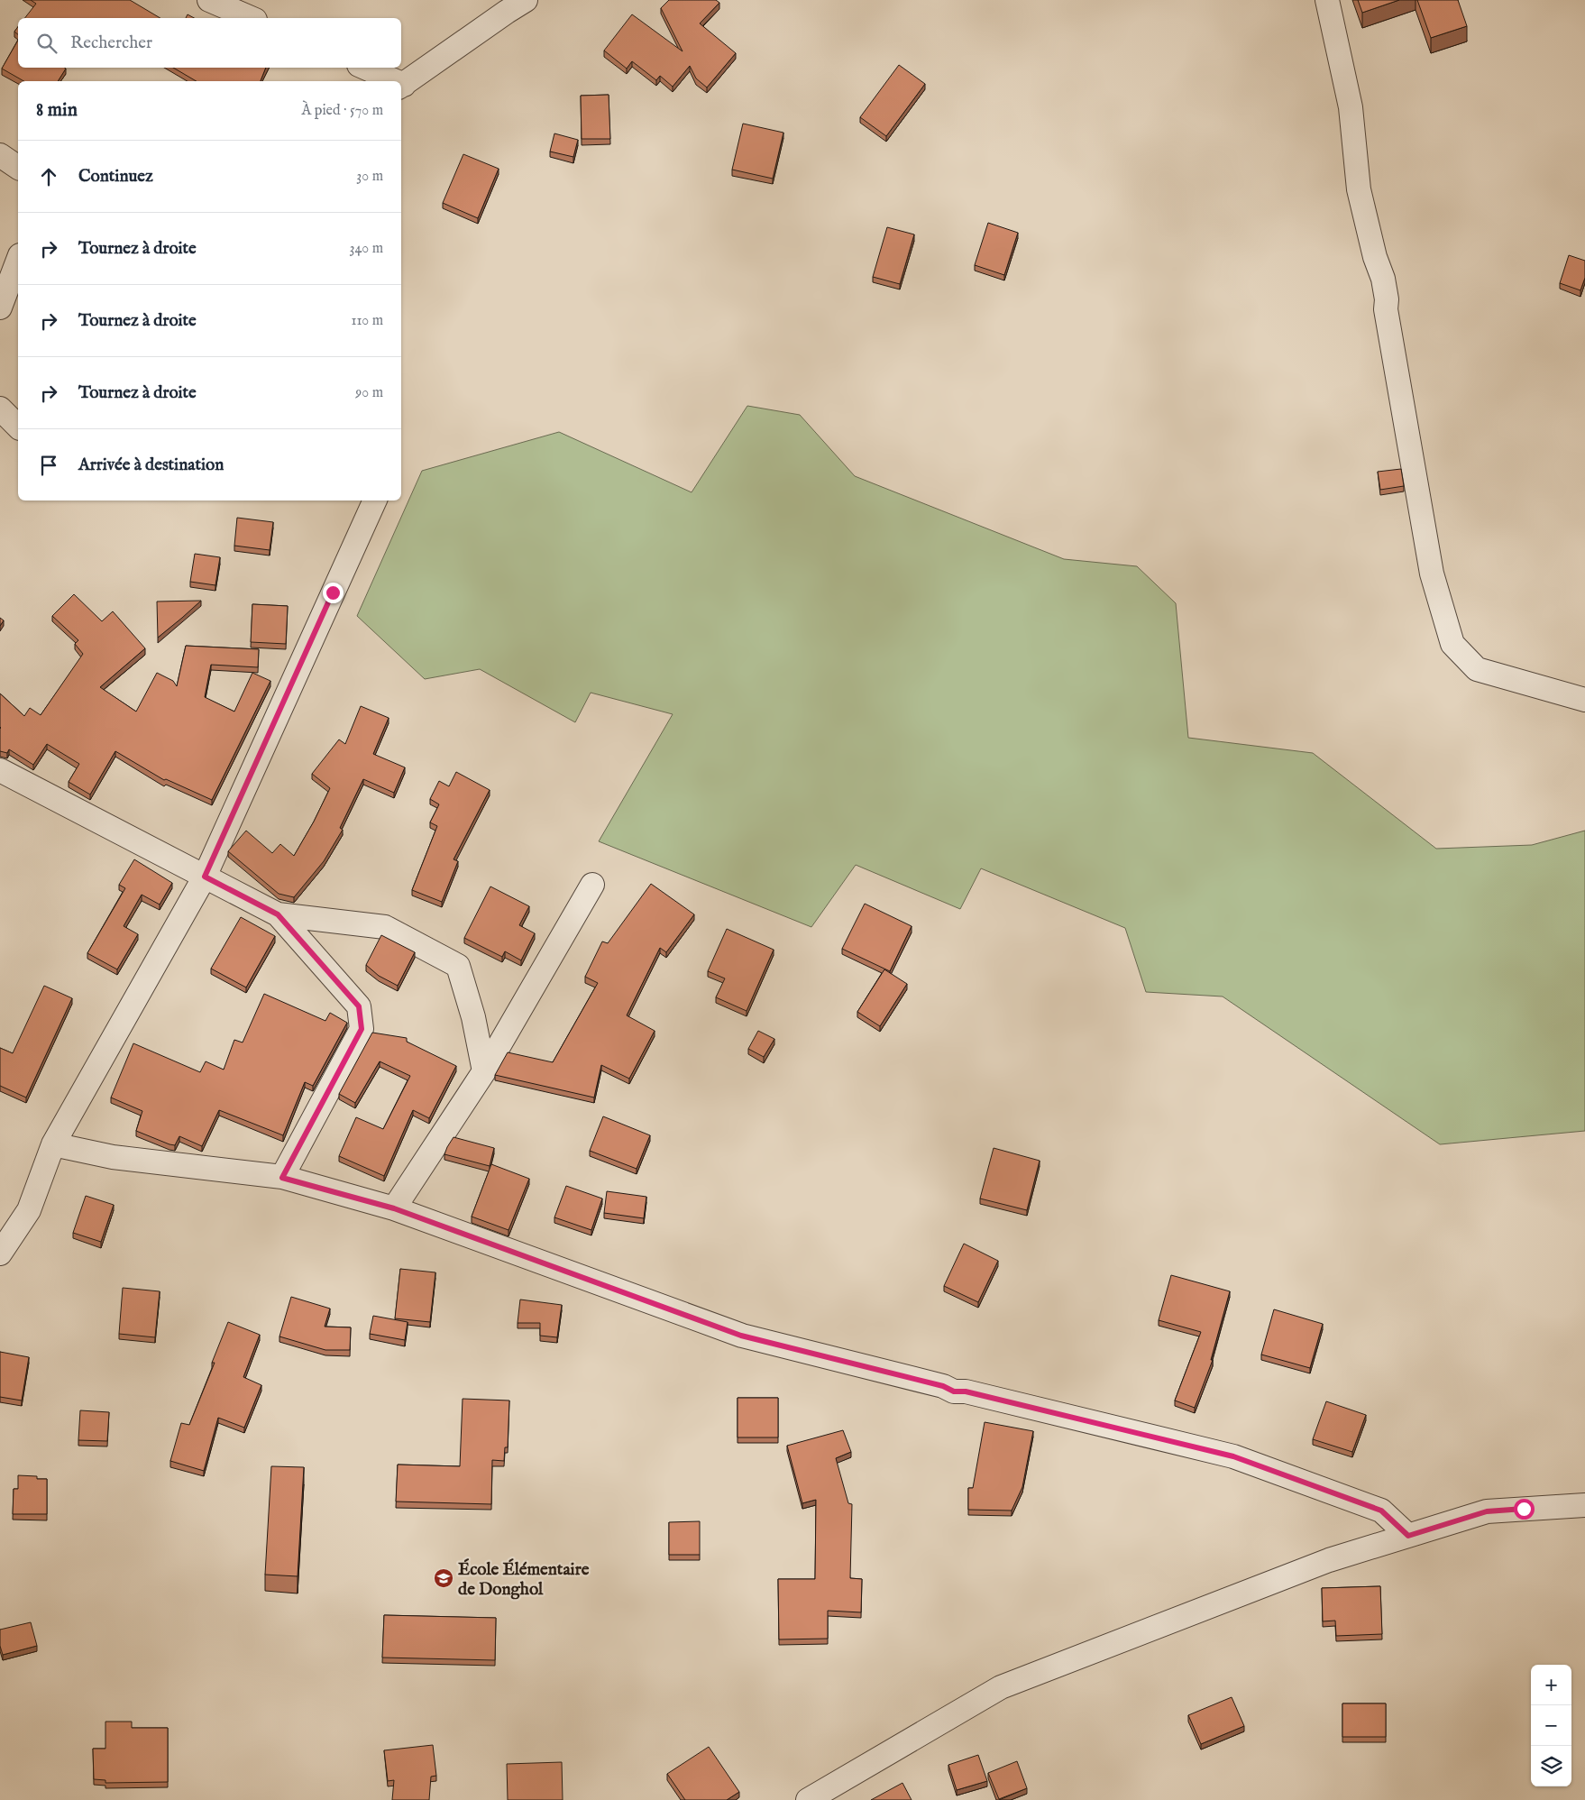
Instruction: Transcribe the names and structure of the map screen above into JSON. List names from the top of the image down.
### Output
{
  "places": {
    "school or university": ["École Élémentaire de Donghol"]
  },
  "page": {
    "search": "Rechercher",
    "heading": ["8 min", "À pied · 570 m"],
    "list": [
      ["Continuez", "30 m"],
      ["Tournez à droite", "340 m"],
      ["Tournez à droite", "110 m"],
      ["Tournez à droite", "90 m"],
      "Arrivée à destination"
    ],
    "map_buttons": ["+", "−"]
  }
}
